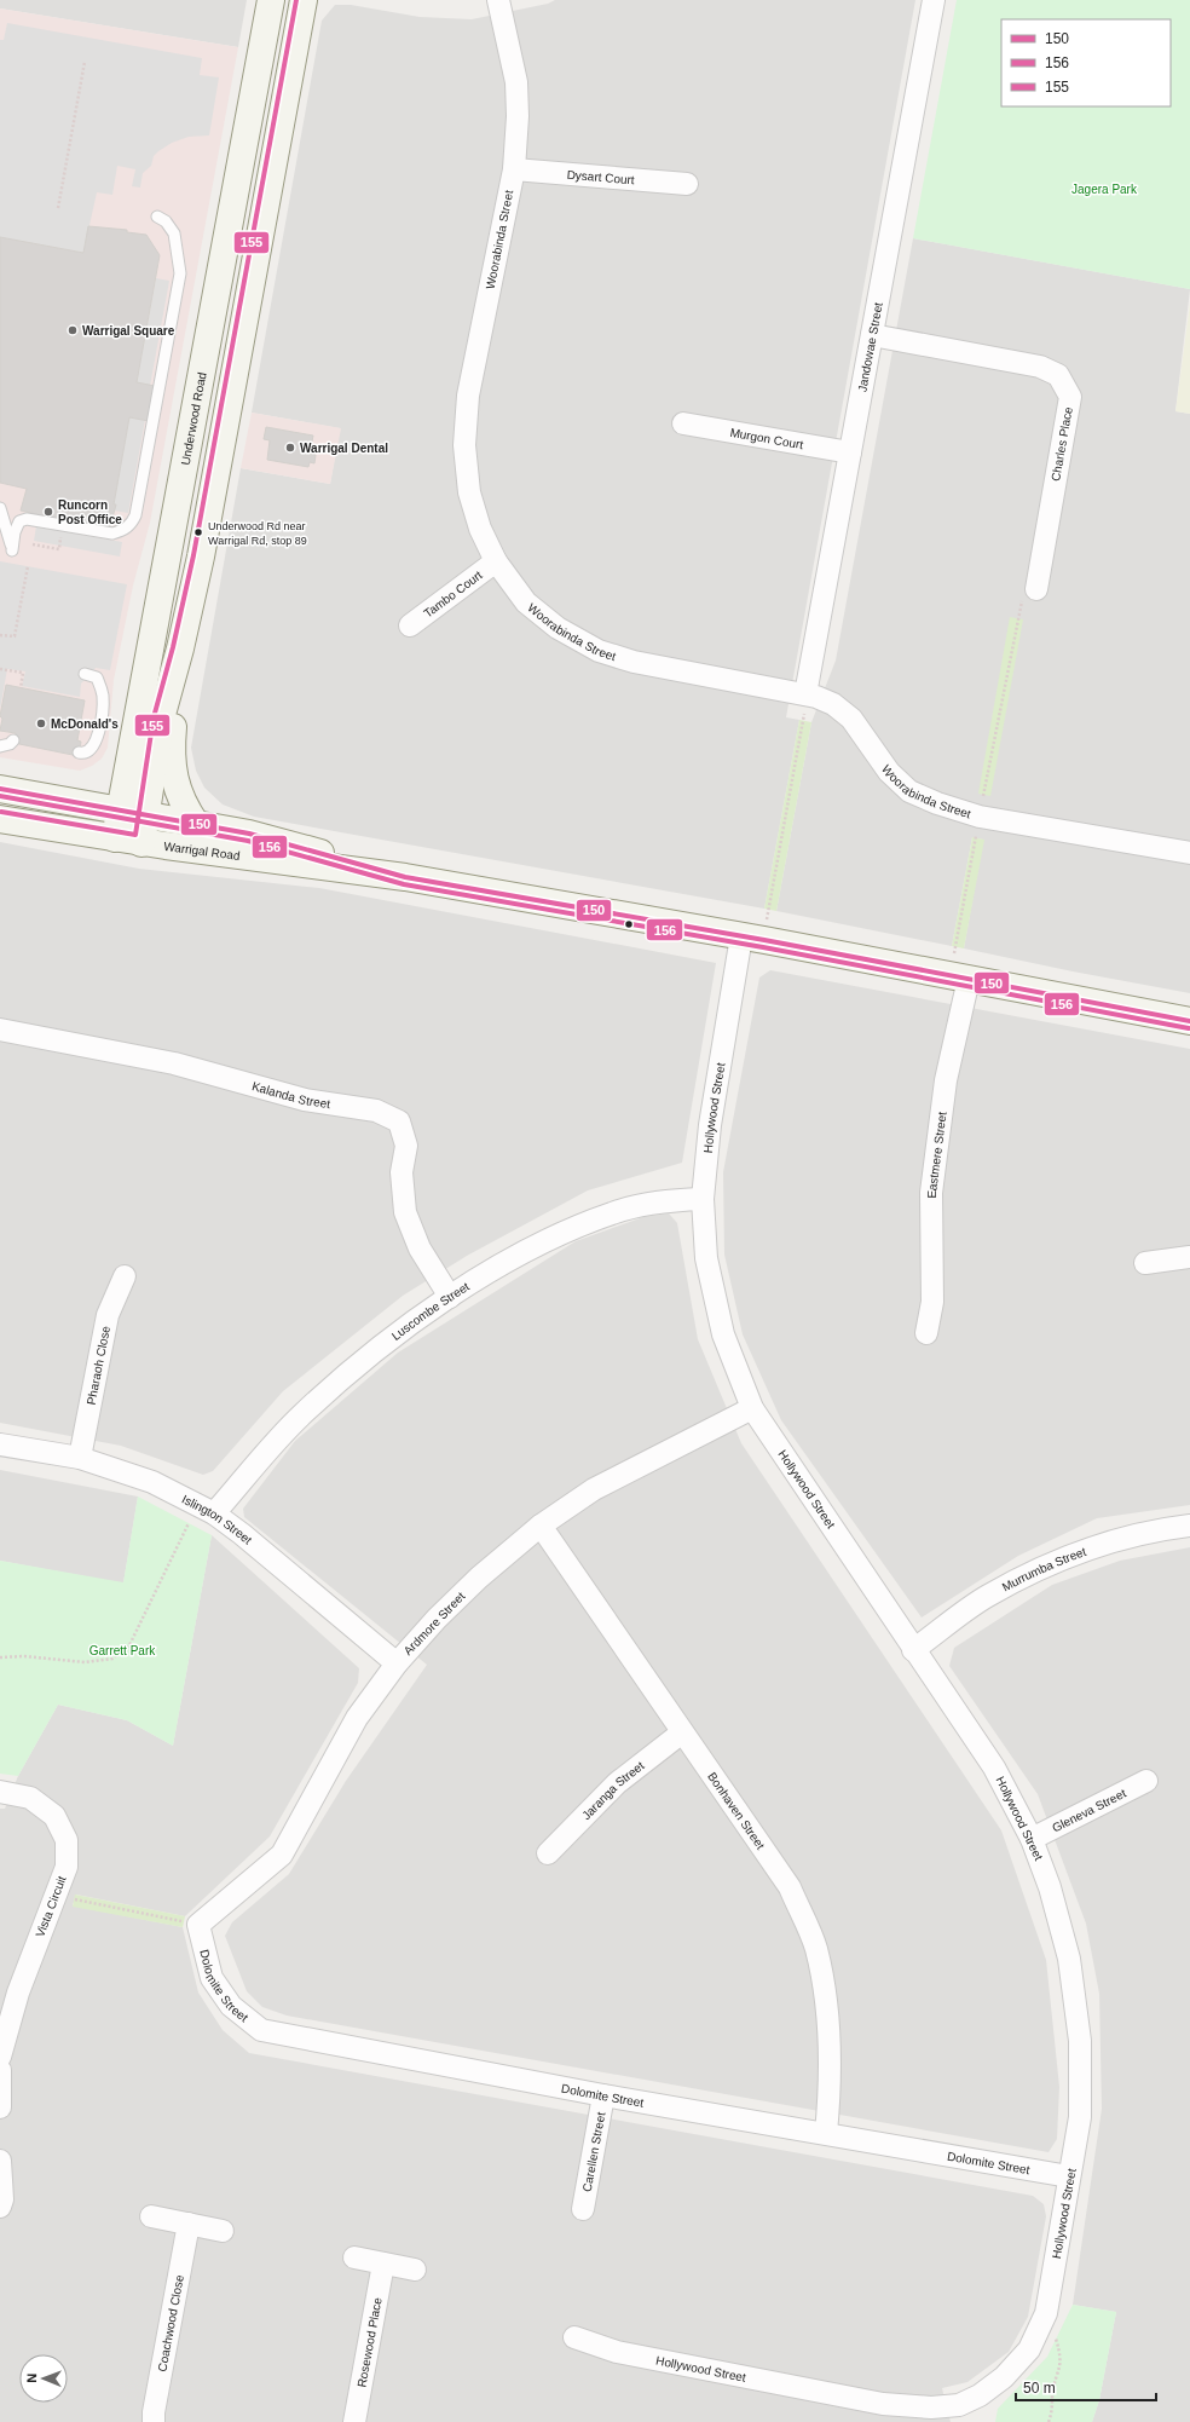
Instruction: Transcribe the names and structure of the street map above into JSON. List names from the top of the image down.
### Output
{
  "streets": {
    "main road": ["Underwood Road", "Warrigal Road"],
    "street": [
      "Dysart Court",
      "Woorabinda Street",
      "Jandowae Street",
      "Murgon Court",
      "Charles Place",
      "Tambo Court",
      "Kalanda Street",
      "Hollywood Street",
      "Eastmere Street",
      "Luscombe Street",
      "Pharaoh Close",
      "Islington Street",
      "Murrumba Street",
      "Ardmore Street",
      "Jaranga Street",
      "Gleneva Street",
      "Bonhaven Street",
      "Vista Circuit",
      "Dolomite Street",
      "Carellen Street",
      "Coachwood Close",
      "Rosewood Place"
    ]
  },
  "crossings": [
    ["Dysart Court", "Woorabinda Street"],
    ["Woorabinda Street", "Jandowae Street"],
    ["Woorabinda Street", "Tambo Court"],
    ["Jandowae Street", "Murgon Court"],
    ["Jandowae Street", "Charles Place"],
    ["Underwood Road", "Warrigal Road"],
    ["Warrigal Road", "Hollywood Street"],
    ["Warrigal Road", "Eastmere Street"],
    ["Kalanda Street", "Luscombe Street"],
    ["Hollywood Street", "Luscombe Street"],
    ["Hollywood Street", "Murrumba Street"],
    ["Hollywood Street", "Ardmore Street"],
    ["Hollywood Street", "Gleneva Street"],
    ["Hollywood Street", "Dolomite Street"],
    ["Luscombe Street", "Islington Street"],
    ["Pharaoh Close", "Islington Street"],
    ["Islington Street", "Ardmore Street"],
    ["Ardmore Street", "Bonhaven Street"],
    ["Ardmore Street", "Dolomite Street"],
    ["Jaranga Street", "Bonhaven Street"],
    ["Bonhaven Street", "Dolomite Street"],
    ["Dolomite Street", "Carellen Street"]
  ],
  "parks": ["Jagera Park", "Garrett Park"],
  "places": [
    "Warrigal Square",
    "Warrigal Dental",
    "Runcorn Post Office",
    "Underwood Rd near Warrigal Rd, stop 89",
    "McDonald's"
  ],
  "lines": ["transit line 155", "transit line 150", "transit line 156"],
  "legend": ["150", "156", "155"],
  "scale_bar": "50 m",
  "north": "left"
}
